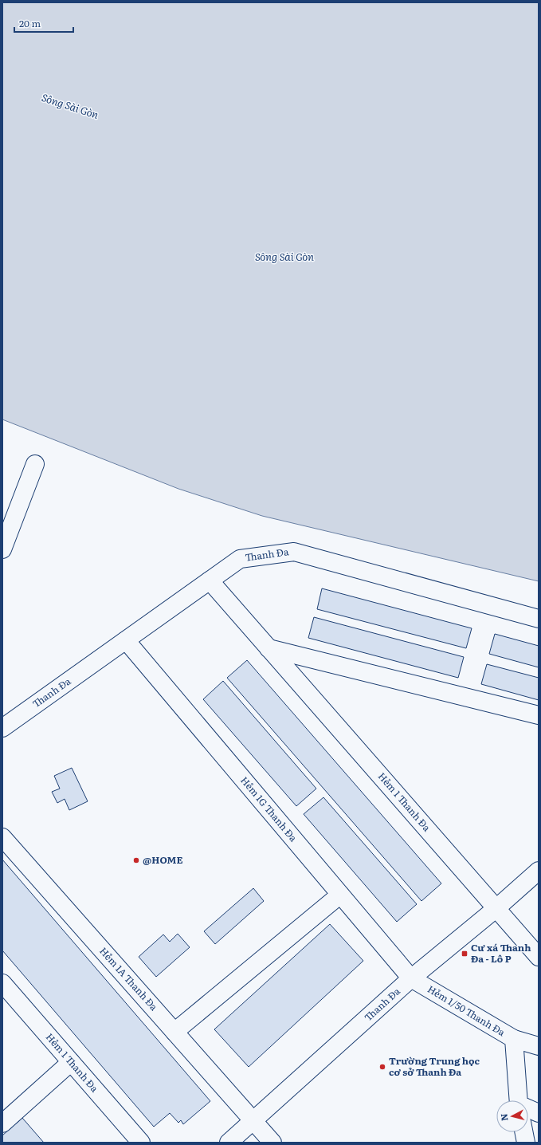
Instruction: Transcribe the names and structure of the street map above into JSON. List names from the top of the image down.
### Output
{
  "streets": {
    "street": [
      "Thanh Đa",
      "Hẻm 1 Thanh Đa",
      "Hẻm 1G Thanh Đa",
      "Hẻm 1A Thanh Đa",
      "Hẻm 1/50 Thanh Đa"
    ]
  },
  "crossings": [
    ["Thanh Đa", "Hẻm 1 Thanh Đa"],
    ["Thanh Đa", "Hẻm 1G Thanh Đa"],
    ["Thanh Đa", "Hẻm 1A Thanh Đa"],
    ["Thanh Đa", "Hẻm 1/50 Thanh Đa"],
    ["Hẻm 1G Thanh Đa", "Hẻm 1/50 Thanh Đa"]
  ],
  "water": ["Sông Sài Gòn"],
  "places": {
    "other": ["@HOME", "Trường Trung học cơ sở Thanh Đa"],
    "transit": ["Cư xá Thanh Đa - Lô P"]
  },
  "scale_bar": "20 m",
  "north": "left"
}
